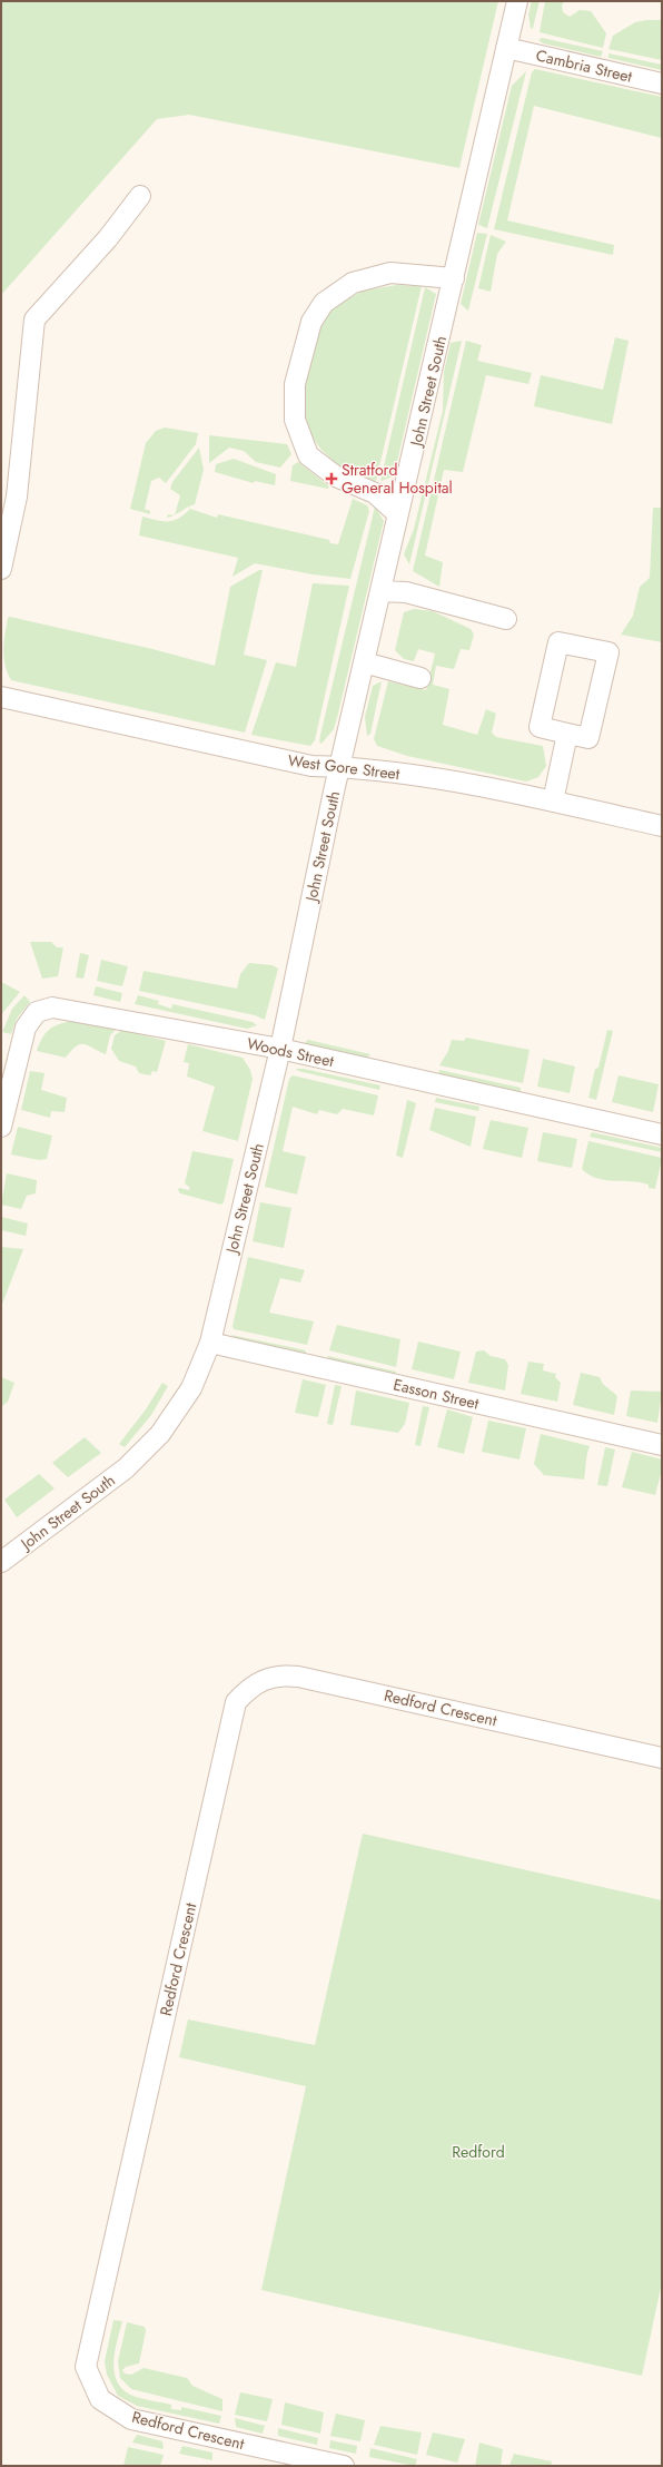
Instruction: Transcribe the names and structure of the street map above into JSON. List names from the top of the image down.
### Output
{
  "streets": {
    "street": [
      "Cambria Street",
      "John Street South",
      "West Gore Street",
      "Woods Street",
      "Easson Street",
      "Redford Crescent"
    ]
  },
  "crossings": [
    ["Cambria Street", "John Street South"],
    ["John Street South", "West Gore Street"],
    ["John Street South", "Woods Street"],
    ["John Street South", "Easson Street"]
  ],
  "parks": ["Redford"],
  "places": {
    "health": ["Stratford General Hospital"]
  }
}
